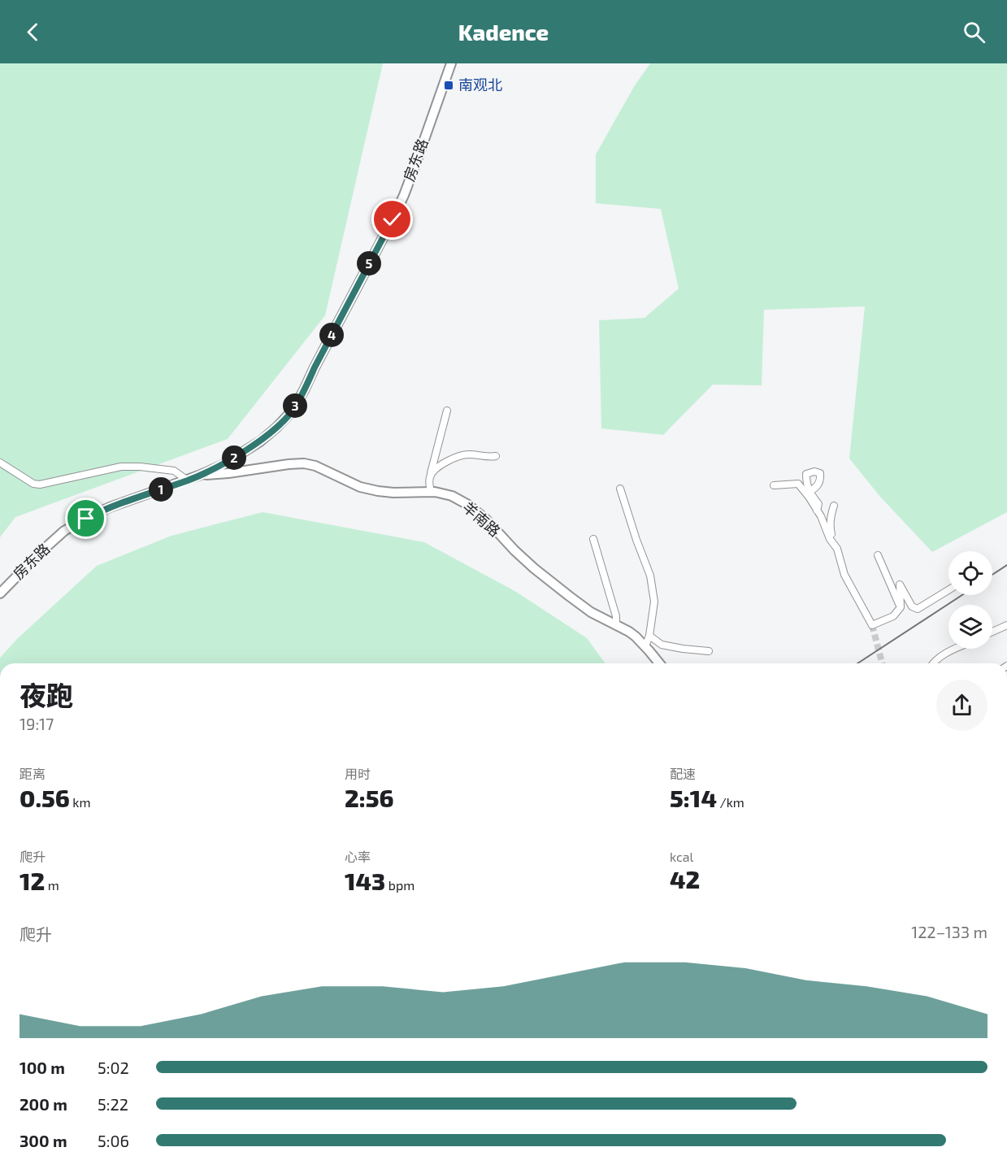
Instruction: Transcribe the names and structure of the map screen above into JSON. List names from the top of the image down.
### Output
{
  "streets": {
    "main road": ["房东路", "羊南路"]
  },
  "crossings": [
    ["房东路", "羊南路"]
  ],
  "places": {
    "transit": ["南观北"]
  },
  "page": {
    "header": "Kadence",
    "pins": [
      "5",
      "4",
      "3",
      "2",
      "1"
    ],
    "heading": ["夜跑", "19:17"],
    "stats": [
      ["距离", "0.56 km"],
      ["用时", "2:56"],
      ["配速", "5:14 /km"],
      ["爬升", "12 m"],
      ["心率", "143 bpm"],
      ["kcal", "42"]
    ],
    "chart": ["爬升", "122–133 m"],
    "list": [
      {
        "name": "100 m",
        "note": "5:02"
      },
      {
        "name": "200 m",
        "note": "5:22"
      },
      {
        "name": "300 m",
        "note": "5:06"
      }
    ]
  }
}
